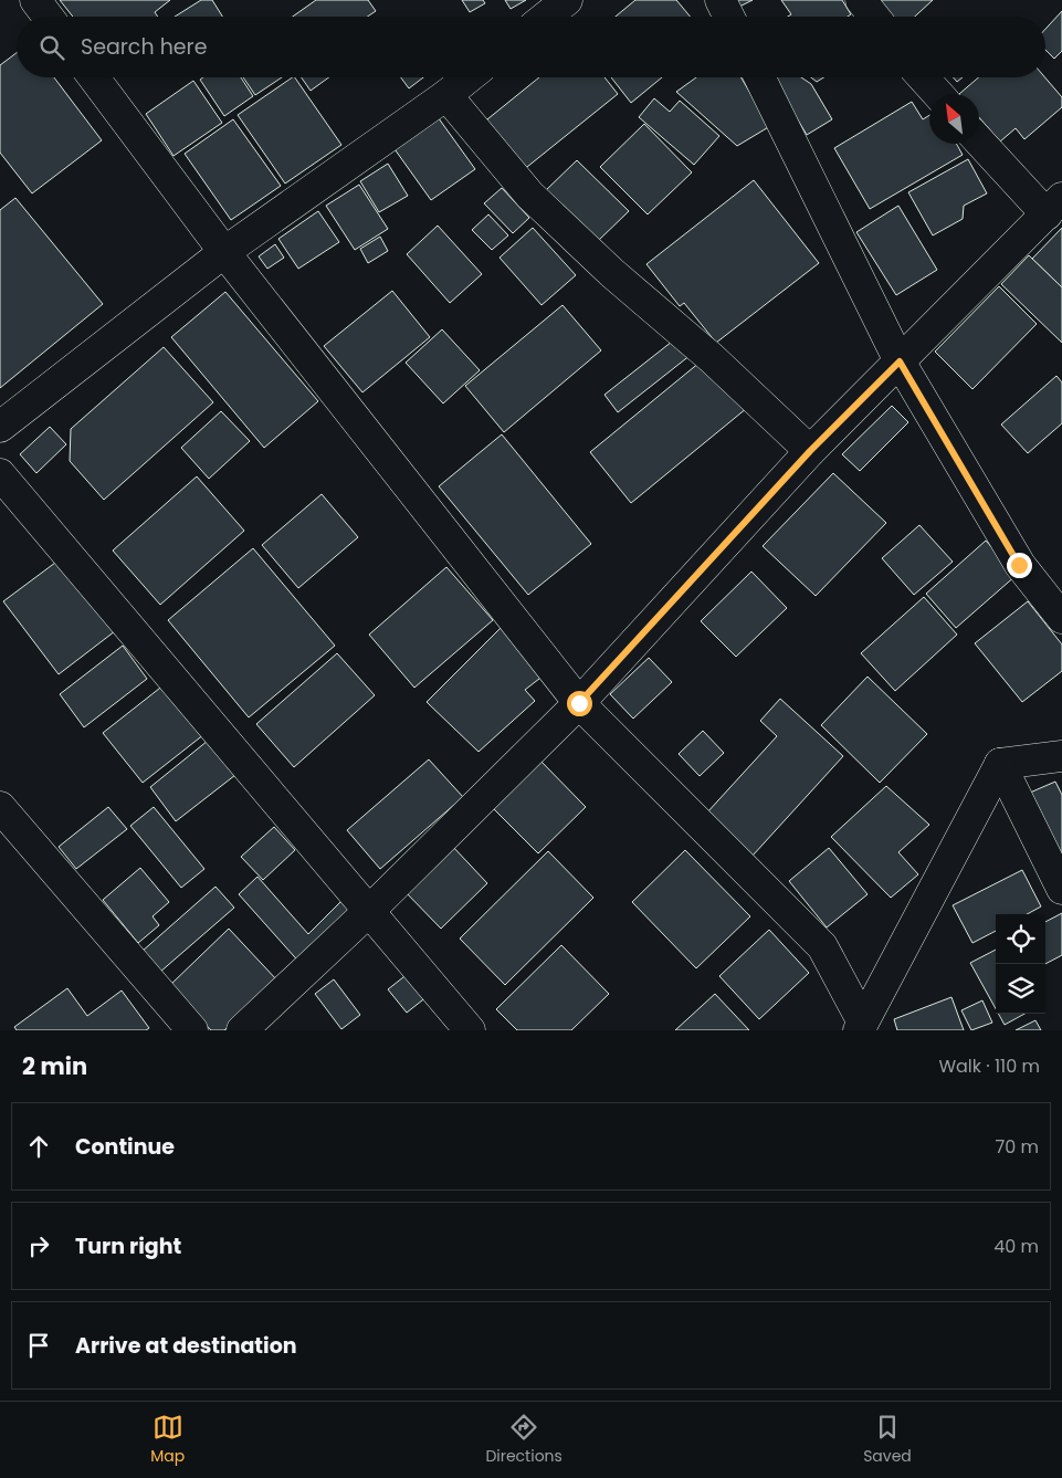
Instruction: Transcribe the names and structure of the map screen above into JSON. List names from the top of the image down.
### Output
{
  "north": "top left",
  "page": {
    "search": "Search here",
    "heading": ["2 min", "Walk · 110 m"],
    "list": [
      ["Continue", "70 m"],
      ["Turn right", "40 m"],
      "Arrive at destination"
    ],
    "nav": ["Map", "Directions", "Saved"]
  }
}
